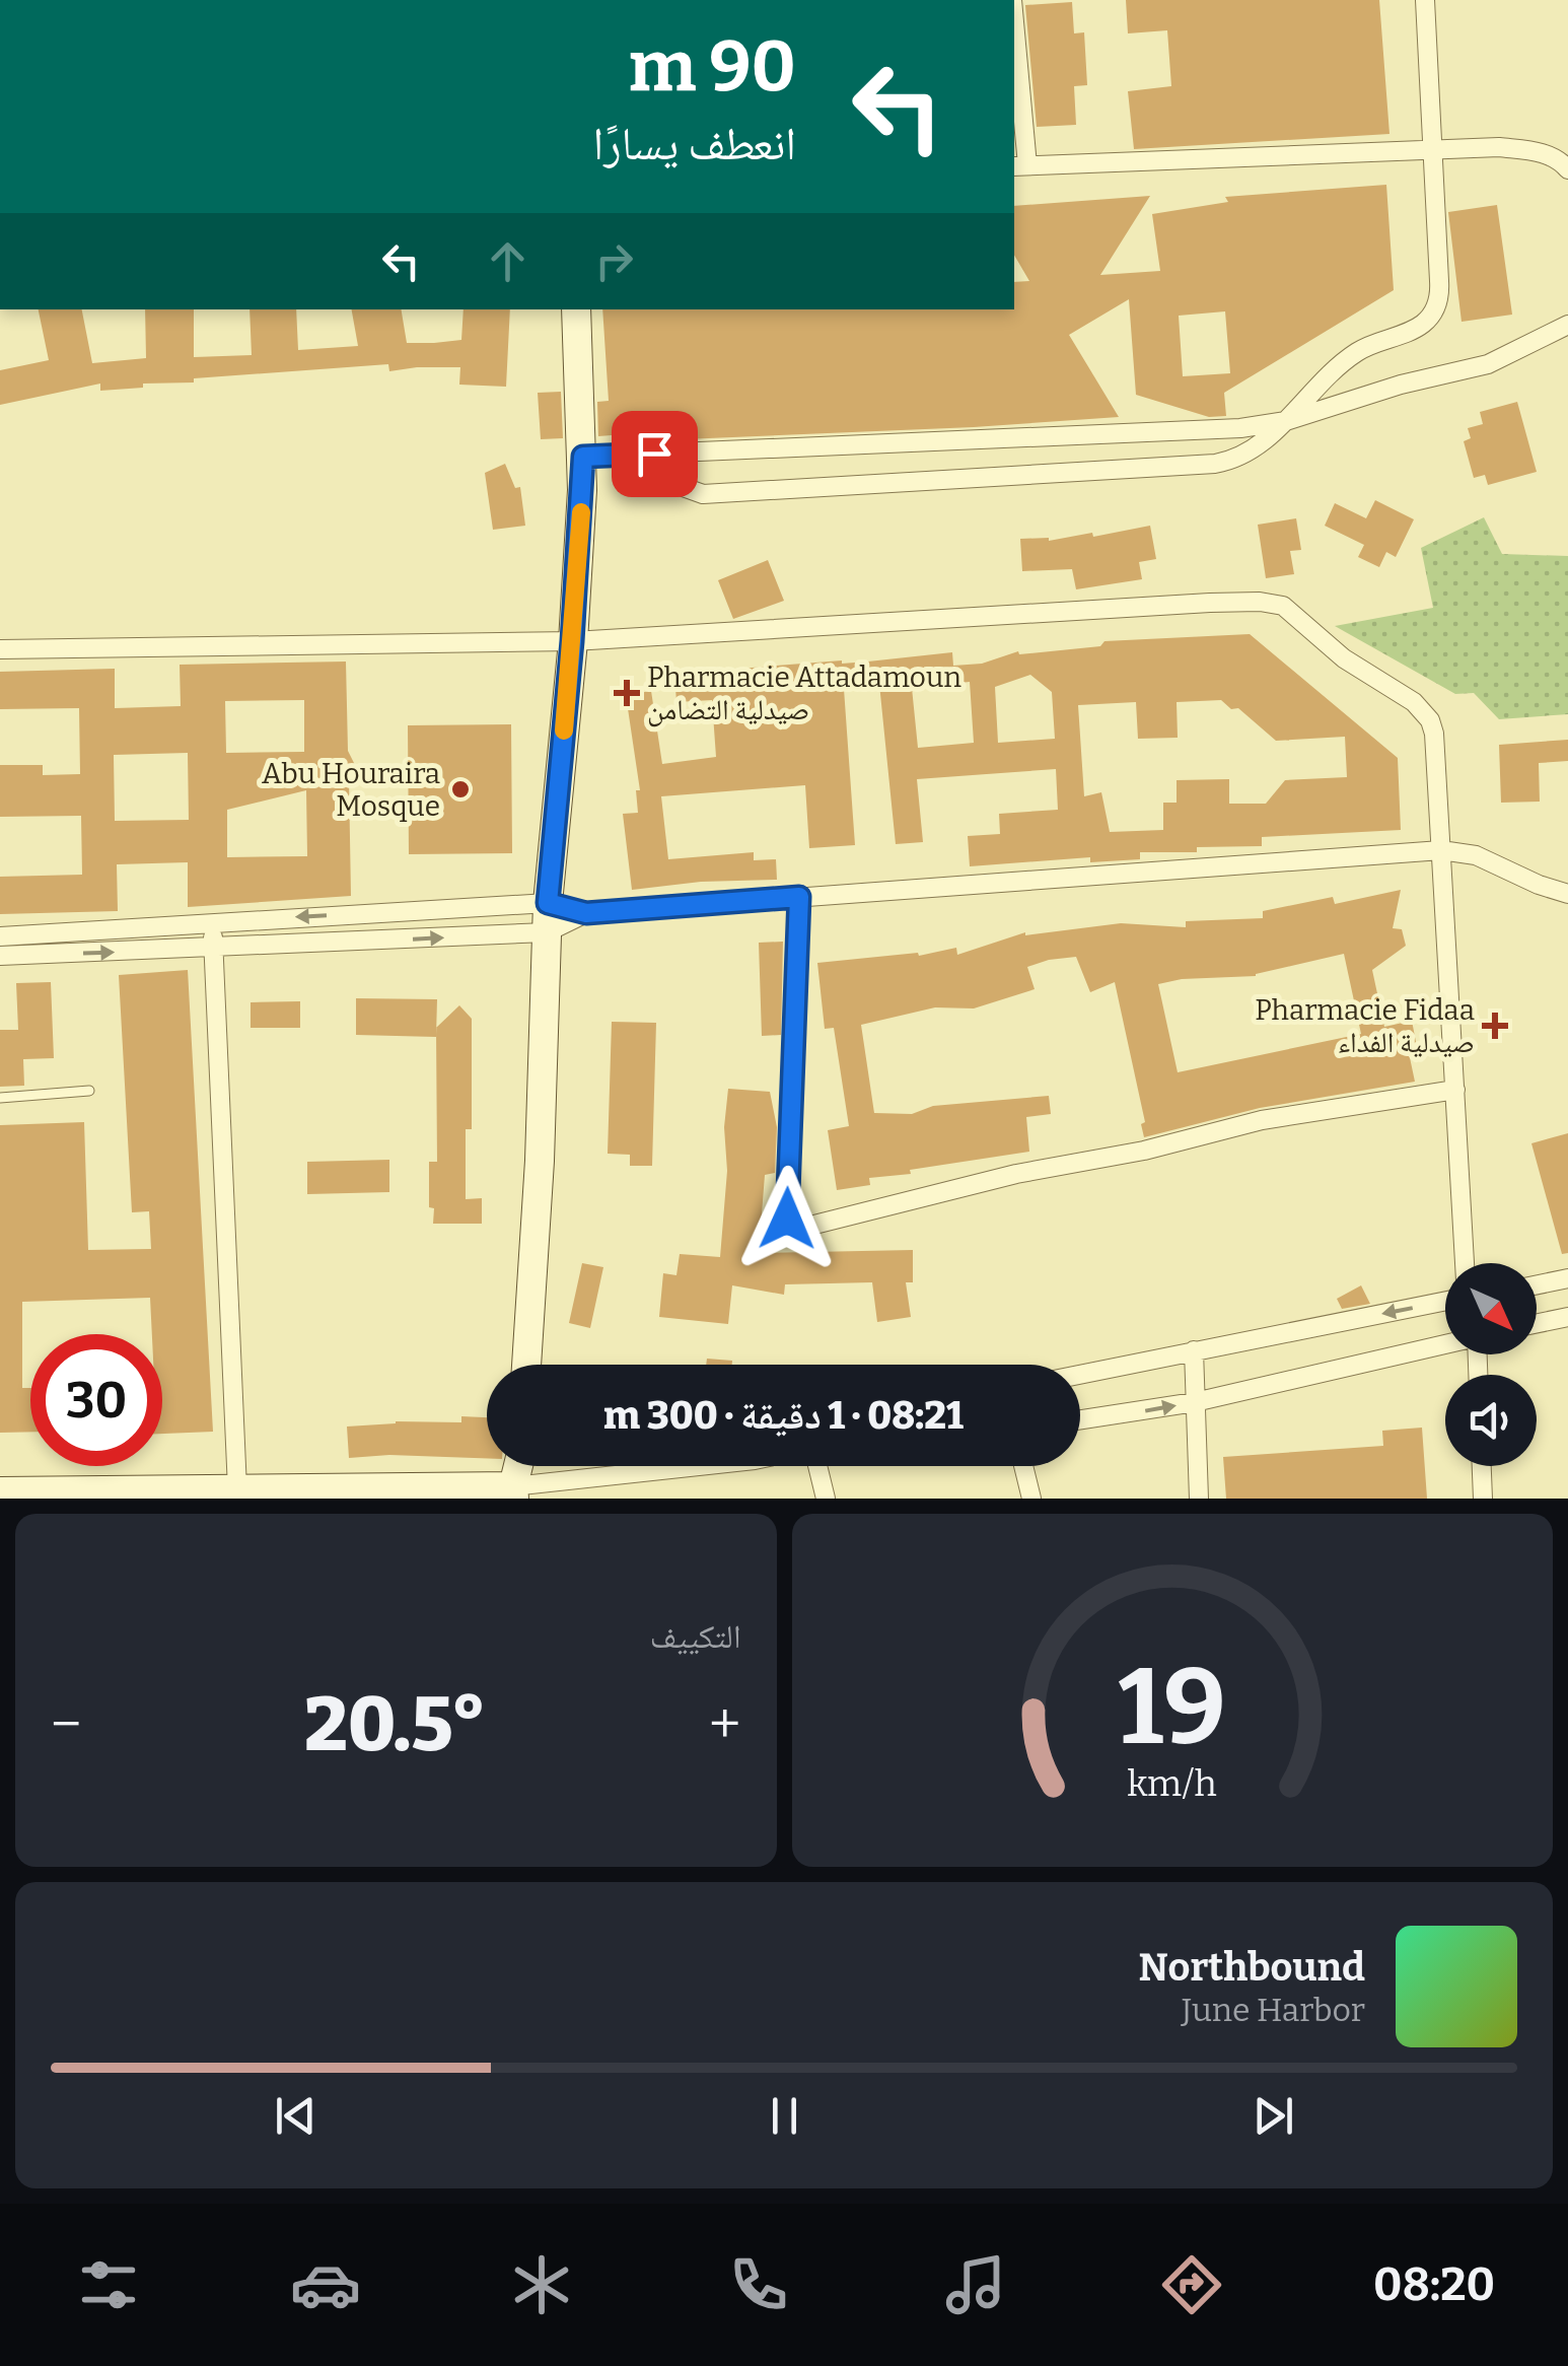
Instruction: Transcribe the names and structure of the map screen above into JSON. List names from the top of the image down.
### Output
{
  "places": {
    "health": ["Pharmacie Attadamoun صيدلية التضامن", "Pharmacie Fidaa صيدلية الفداء"],
    "other": ["Abu Houraira Mosque"]
  },
  "north": "bottom right",
  "page": {
    "turn": ["90 m", "انعطف يسارًا"],
    "limit": "30",
    "trip": "08:21 · 1 دقيقة · 300 m",
    "tile": "التكييف",
    "heat": ["−", "20.5°", "+"],
    "song": ["Northbound", "June Harbor"],
    "tabs": "08:20",
    "gauge": ["19", "km/h"]
  }
}
